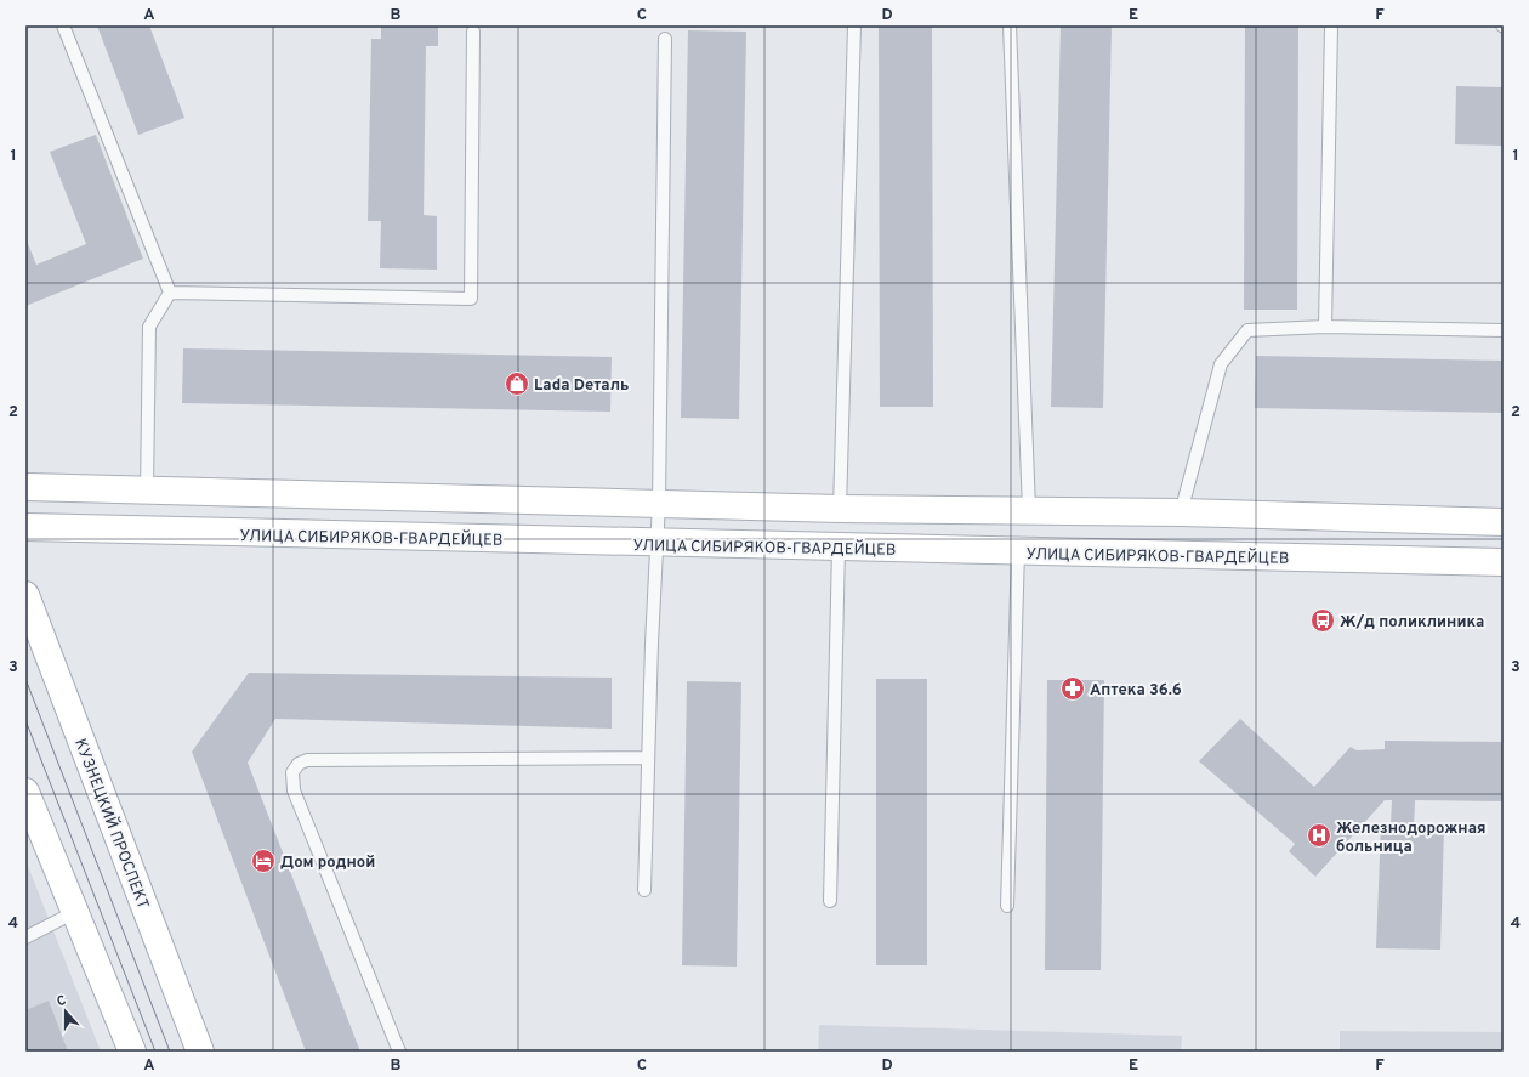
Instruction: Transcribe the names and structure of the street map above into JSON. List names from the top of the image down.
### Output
{
  "streets": {
    "main road": ["УЛИЦА СИБИРЯКОВ-ГВАРДЕЙЦЕВ", "КУЗНЕЦКИЙ ПРОСПЕКТ"]
  },
  "places": {
    "shop": ["Lada Dеталь"],
    "bus stop": ["Ж/д поликлиника"],
    "pharmacy": ["Аптека 36.6"],
    "hospital": ["Железнодорожная больница"],
    "hotel": ["Дом родной"]
  },
  "north": "top",
  "grid": {
    "columns": [
      "A",
      "B",
      "C",
      "D",
      "E",
      "F"
    ],
    "rows": [
      "1",
      "2",
      "3",
      "4"
    ]
  }
}
